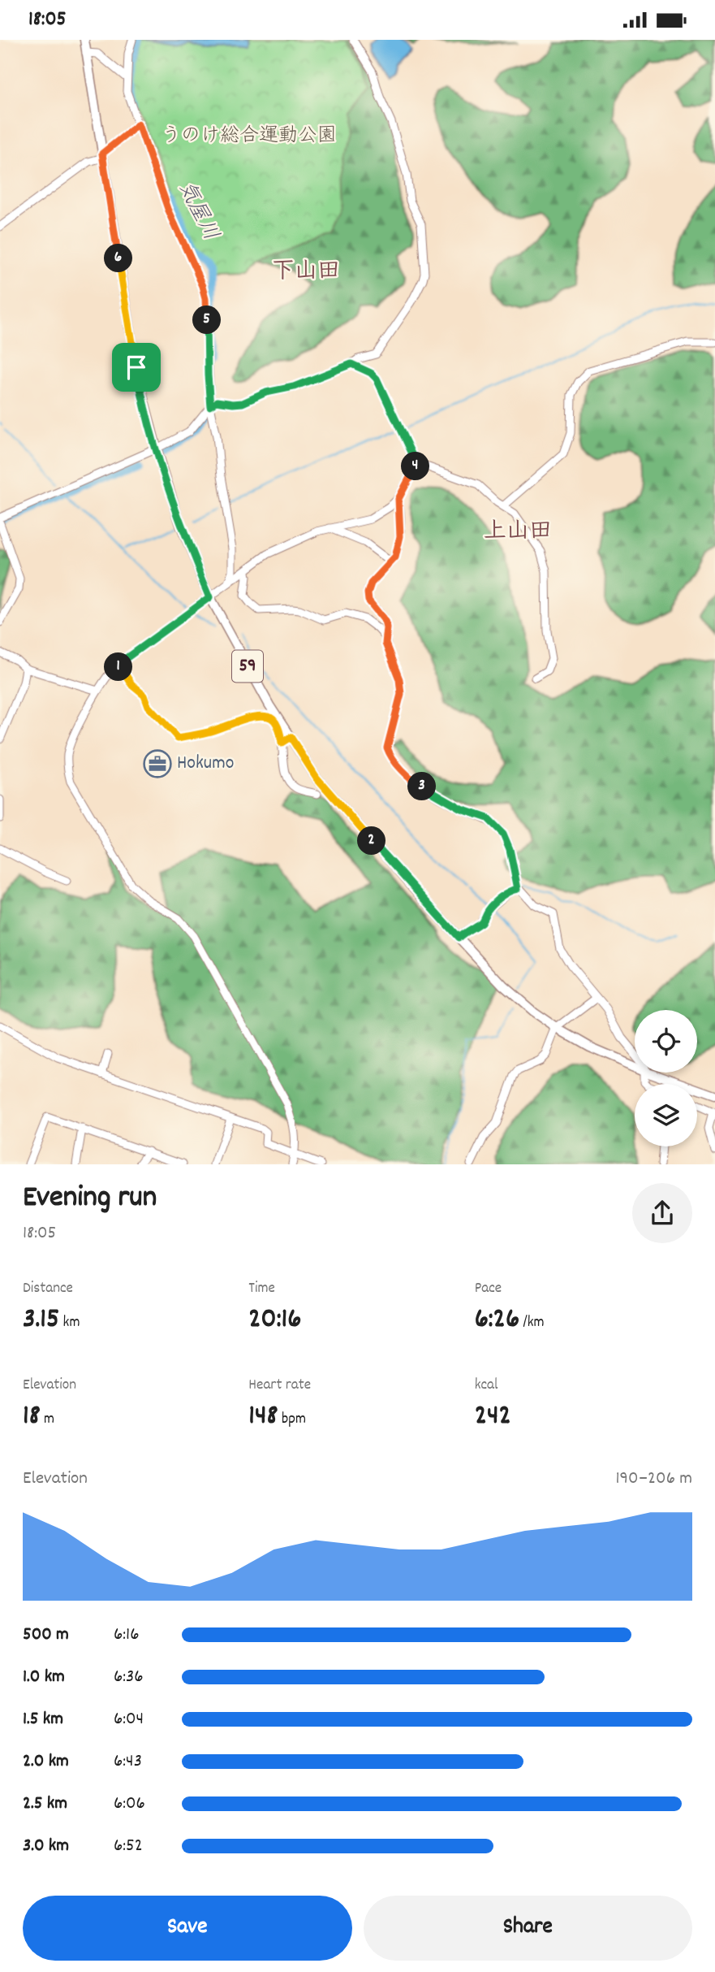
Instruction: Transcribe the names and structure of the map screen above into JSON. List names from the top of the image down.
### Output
{
  "streets": {
    "main road": ["59"]
  },
  "districts": ["下山田", "上山田"],
  "water": ["気屋川"],
  "parks": ["うのけ総合運動公園"],
  "places": {
    "office": ["Hokumo"]
  },
  "page": {
    "status": "18:05",
    "pins": [
      "6",
      "5",
      "4",
      "1",
      "3",
      "2"
    ],
    "heading": ["Evening run", "18:05"],
    "stats": [
      ["Distance", "3.15 km"],
      ["Time", "20:16"],
      ["Pace", "6:26 /km"],
      ["Elevation", "18 m"],
      ["Heart rate", "148 bpm"],
      ["kcal", "242"]
    ],
    "chart": ["Elevation", "190–206 m"],
    "list": [
      {
        "name": "500 m",
        "note": "6:16"
      },
      {
        "name": "1.0 km",
        "note": "6:36"
      },
      {
        "name": "1.5 km",
        "note": "6:04"
      },
      {
        "name": "2.0 km",
        "note": "6:43"
      },
      {
        "name": "2.5 km",
        "note": "6:06"
      },
      {
        "name": "3.0 km",
        "note": "6:52"
      }
    ],
    "buttons": ["Save", "Share"]
  }
}
